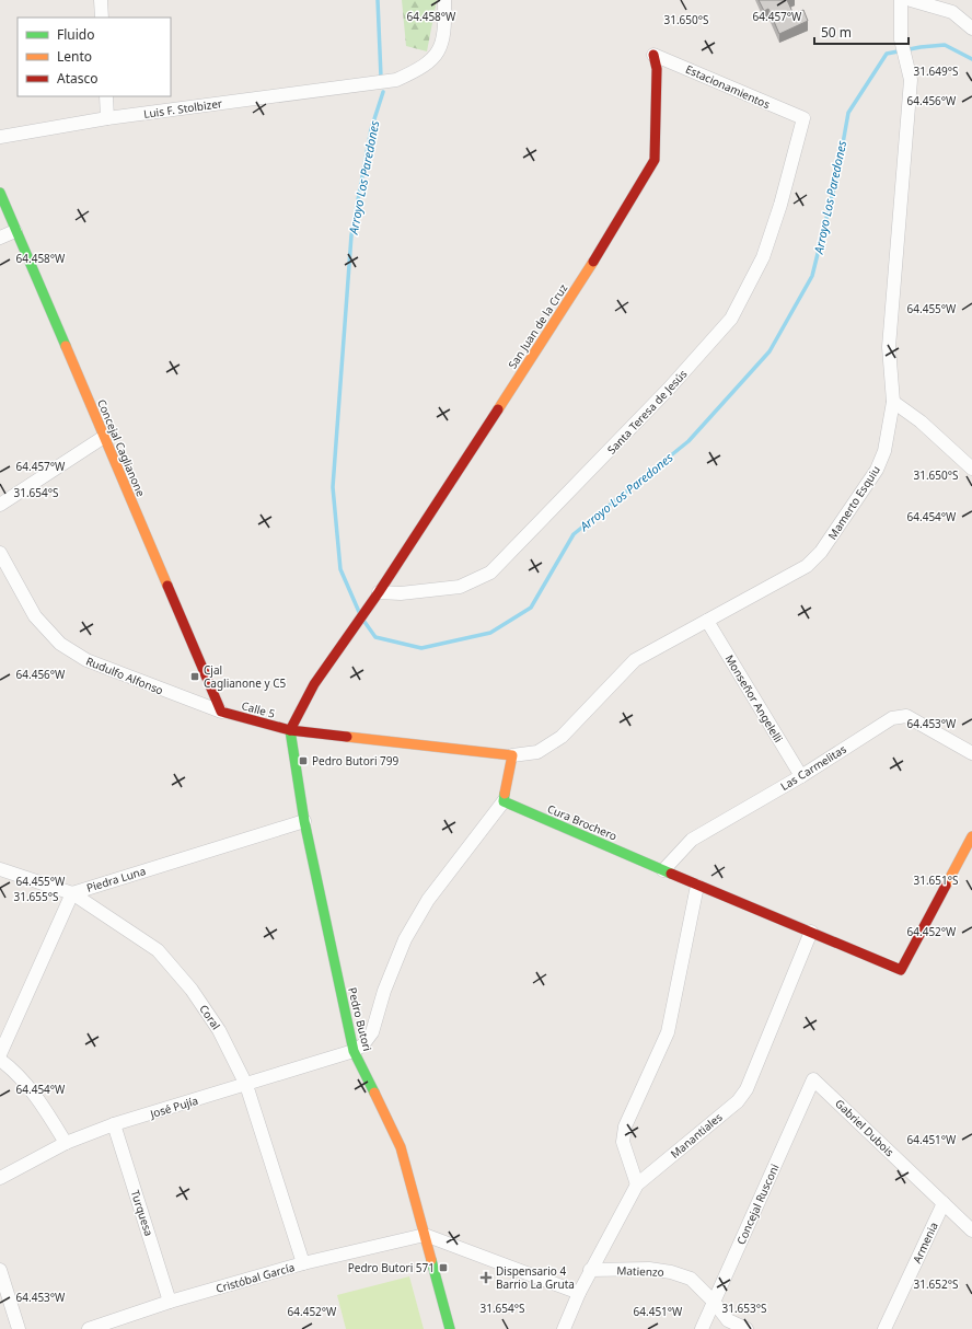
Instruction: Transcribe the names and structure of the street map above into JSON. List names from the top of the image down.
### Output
{
  "streets": {
    "street": [
      "Estacionamientos",
      "Luis F. Stolbizer",
      "San Juan de la Cruz",
      "Santa Teresa de Jesús",
      "Concejal Caglianone",
      "Mamerto Esquiu",
      "Rudulfo Alfonso",
      "Monseñor Angelelli",
      "Calle 5",
      "Las Carmelitas",
      "Cura Brochero",
      "Piedra Luna",
      "Coral",
      "Pedro Butori",
      "José Pujía",
      "Gabriel Dubois",
      "Manantiales",
      "Concejal Rusconi",
      "Turquesa",
      "Armenia",
      "Matienzo",
      "Cristóbal García"
    ]
  },
  "crossings": [
    ["Estacionamientos", "San Juan de la Cruz"],
    ["Estacionamientos", "Santa Teresa de Jesús"],
    ["San Juan de la Cruz", "Santa Teresa de Jesús"],
    ["San Juan de la Cruz", "Calle 5"],
    ["San Juan de la Cruz", "Pedro Butori"],
    ["Concejal Caglianone", "Rudulfo Alfonso"],
    ["Concejal Caglianone", "Calle 5"],
    ["Mamerto Esquiu", "Monseñor Angelelli"],
    ["Rudulfo Alfonso", "Calle 5"],
    ["Monseñor Angelelli", "Las Carmelitas"],
    ["Calle 5", "Pedro Butori"],
    ["Las Carmelitas", "Cura Brochero"],
    ["Cura Brochero", "Manantiales"],
    ["Piedra Luna", "Coral"],
    ["Piedra Luna", "Pedro Butori"],
    ["Coral", "José Pujía"],
    ["Coral", "Cristóbal García"],
    ["Pedro Butori", "José Pujía"],
    ["Pedro Butori", "Cristóbal García"],
    ["José Pujía", "Turquesa"],
    ["Gabriel Dubois", "Concejal Rusconi"],
    ["Gabriel Dubois", "Armenia"],
    ["Manantiales", "Matienzo"],
    ["Concejal Rusconi", "Matienzo"],
    ["Turquesa", "Cristóbal García"]
  ],
  "water": ["Arroyo Los Paredones"],
  "places": {
    "transit": ["Cjal Caglianone y C5", "Pedro Butori 799", "Pedro Butori 571"],
    "health": ["Dispensario 4 Barrio La Gruta"]
  },
  "legend": ["Fluido", "Lento", "Atasco"],
  "scale_bar": "50 m",
  "coordinates": [
    "64.458°W",
    "64.457°W",
    "31.650°S",
    "31.649°S",
    "64.456°W",
    "64.455°W",
    "31.654°S",
    "64.454°W",
    "64.453°W",
    "31.651°S",
    "31.655°S",
    "64.452°W",
    "64.451°W",
    "31.652°S",
    "31.653°S"
  ]
}
